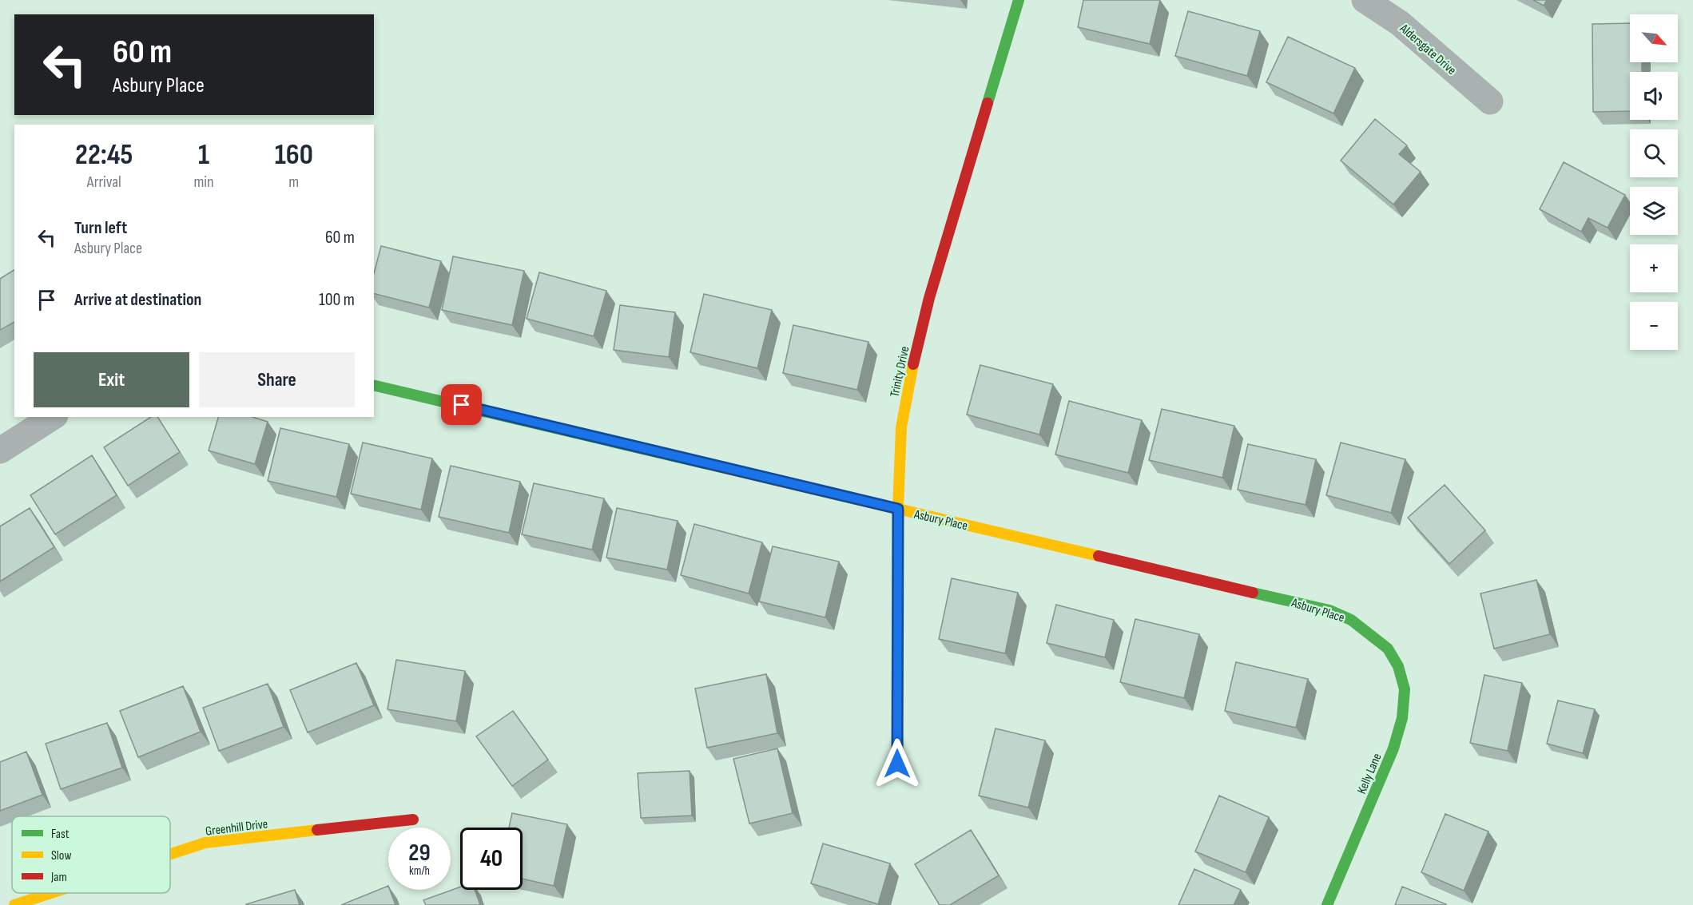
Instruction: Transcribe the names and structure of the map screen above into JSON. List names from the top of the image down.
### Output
{
  "streets": {
    "street": [
      "Aldersgate Drive",
      "Trinity Drive",
      "Asbury Place",
      "Kelly Lane",
      "Greenhill Drive"
    ]
  },
  "crossings": [
    ["Trinity Drive", "Asbury Place"],
    ["Asbury Place", "Kelly Lane"]
  ],
  "legend": ["Fast", "Slow", "Jam"],
  "north": "bottom right",
  "page": {
    "map_buttons": ["+", "−"],
    "turn": ["60 m", "Asbury Place"],
    "eta": [
      "22:45",
      "Arrival",
      "1",
      "min",
      "160",
      "m"
    ],
    "list": [
      {
        "name": "Turn left",
        "note": "Asbury Place",
        "value": "60 m"
      },
      {
        "name": "Arrive at destination",
        "value": "100 m"
      }
    ],
    "buttons": ["Exit", "Share"],
    "speed": "29 km/h",
    "limit": "40"
  }
}
